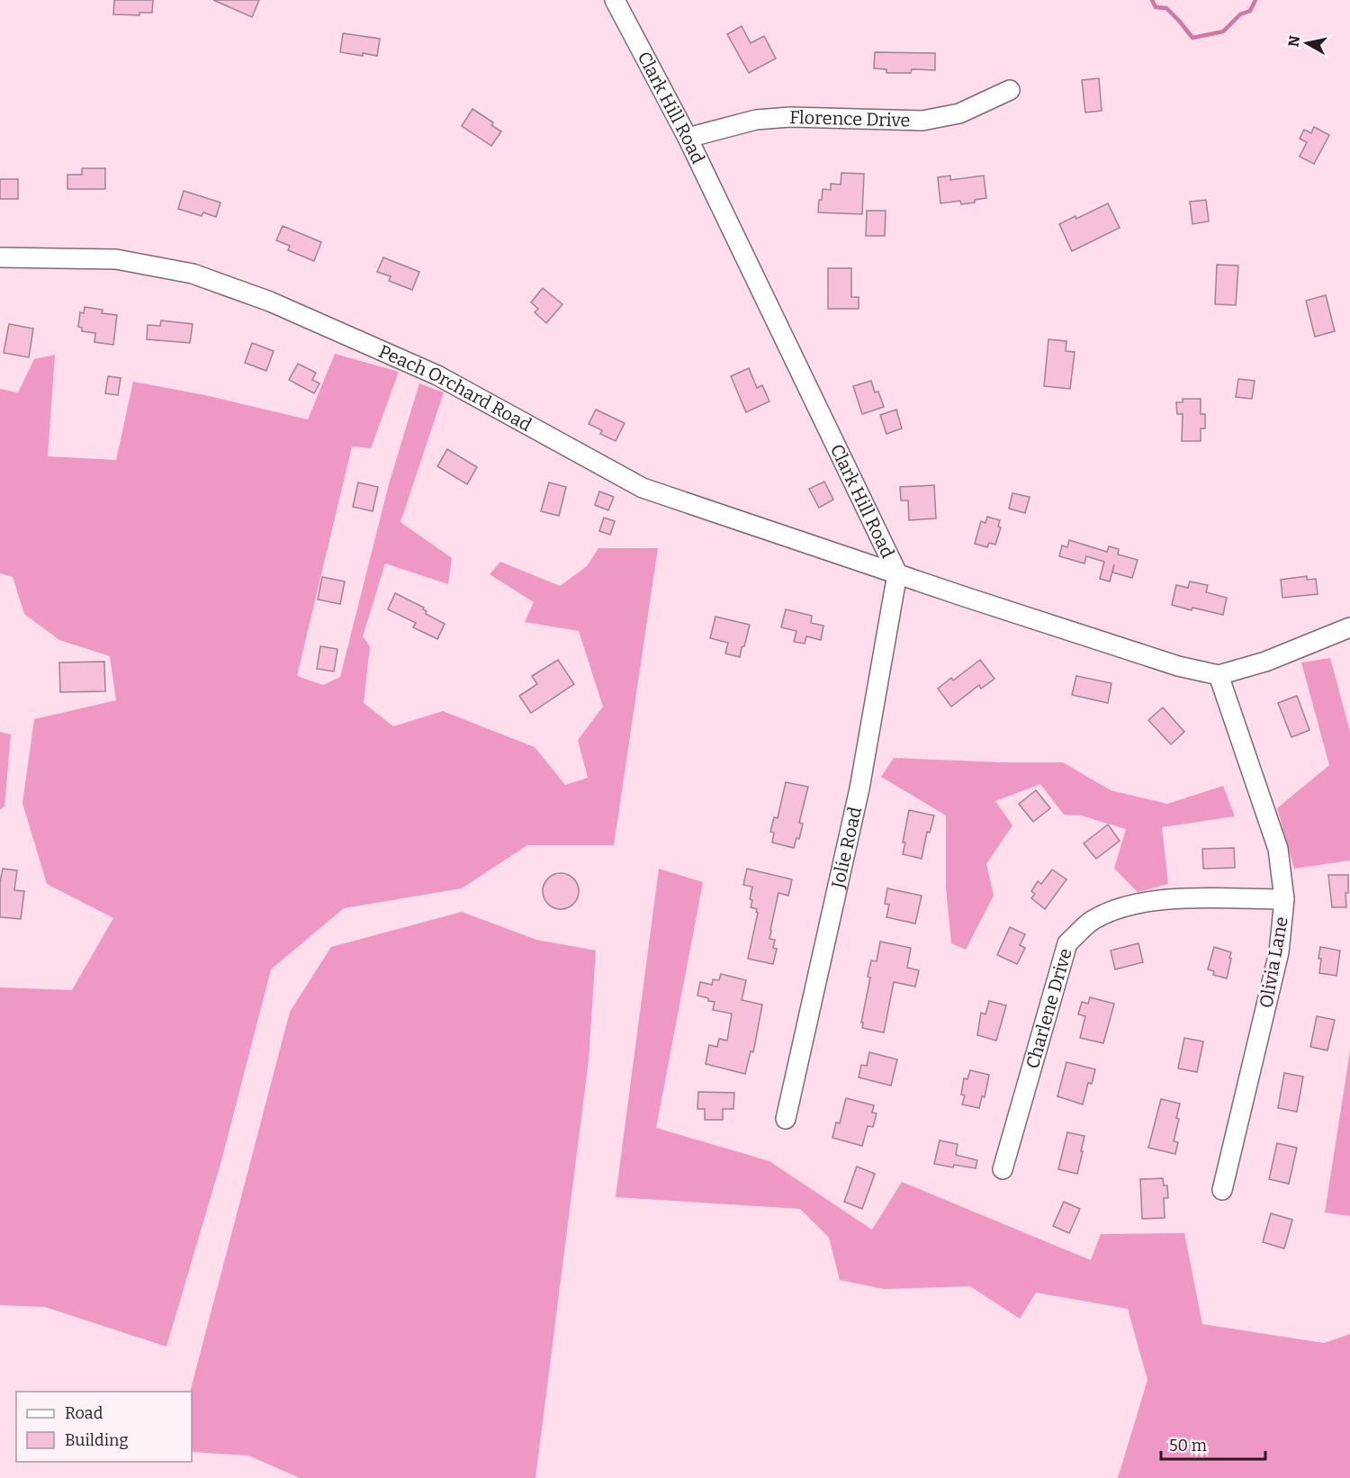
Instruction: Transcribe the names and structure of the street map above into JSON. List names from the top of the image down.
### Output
{
  "streets": {
    "street": [
      "Clark Hill Road",
      "Florence Drive",
      "Peach Orchard Road",
      "Jolie Road",
      "Olivia Lane",
      "Charlene Drive"
    ]
  },
  "crossings": [
    ["Clark Hill Road", "Florence Drive"],
    ["Clark Hill Road", "Peach Orchard Road"],
    ["Clark Hill Road", "Jolie Road"],
    ["Clark Hill Road", "Olivia Lane"],
    ["Peach Orchard Road", "Jolie Road"],
    ["Olivia Lane", "Charlene Drive"]
  ],
  "legend": ["Road", "Building"],
  "scale_bar": "50 m",
  "north": "left"
}
